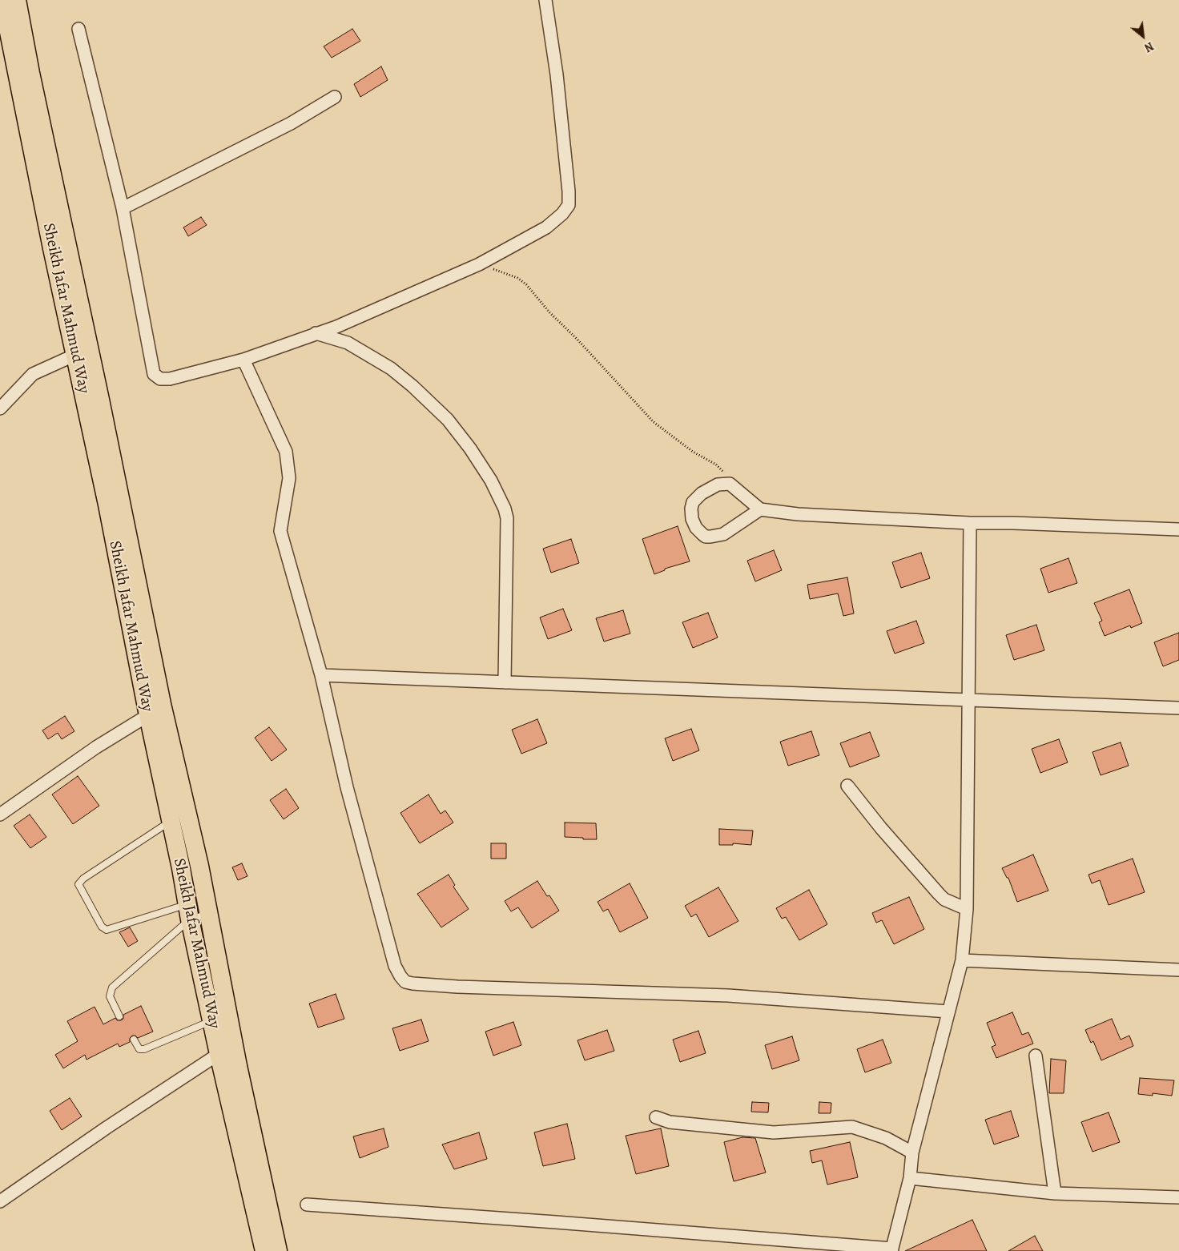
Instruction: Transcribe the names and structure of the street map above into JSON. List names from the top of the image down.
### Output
{
  "streets": {
    "main road": ["Sheikh Jafar Mahmud Way"]
  },
  "north": "bottom right"
}
